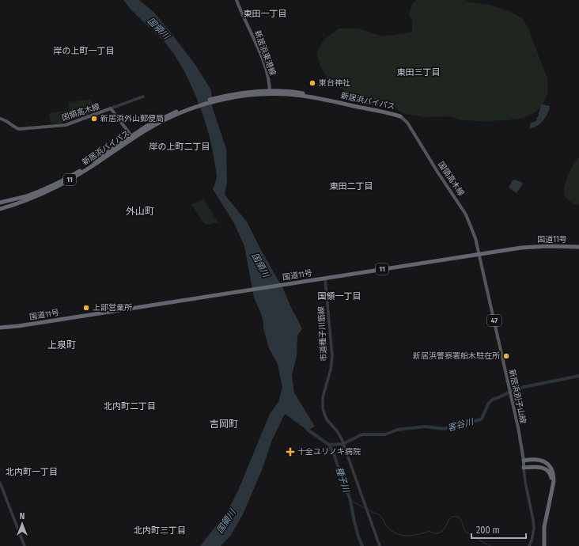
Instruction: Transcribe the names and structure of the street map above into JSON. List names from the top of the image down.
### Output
{
  "streets": {
    "highway": ["新居浜バイパス", "11", "国道11号"],
    "main road": [
      "新居浜東港線",
      "国領高木線",
      "47",
      "新居浜別子山線"
    ],
    "street": ["市道種子川筋線"]
  },
  "crossings": [
    ["新居浜東港線", "新居浜バイパス"],
    ["新居浜バイパス", "国領高木線"],
    ["国領高木線", "国道11号"],
    ["国領高木線", "新居浜別子山線"],
    ["国道11号", "市道種子川筋線"],
    ["国道11号", "新居浜別子山線"]
  ],
  "districts": [
    "東田一丁目",
    "岸の上町一丁目",
    "東田三丁目",
    "岸の上町二丁目",
    "東田二丁目",
    "外山町",
    "国領一丁目",
    "上泉町",
    "北内町二丁目",
    "吉岡町",
    "北内町一丁目",
    "北内町三丁目"
  ],
  "water": ["国領川", "客谷川", "種子川"],
  "places": {
    "other": [
      "東台神社",
      "新居浜外山郵便局",
      "上部営業所",
      "新居浜警察署船木駐在所"
    ],
    "health": ["十全ユリノキ病院"]
  },
  "scale_bar": "200 m",
  "north": "top"
}
